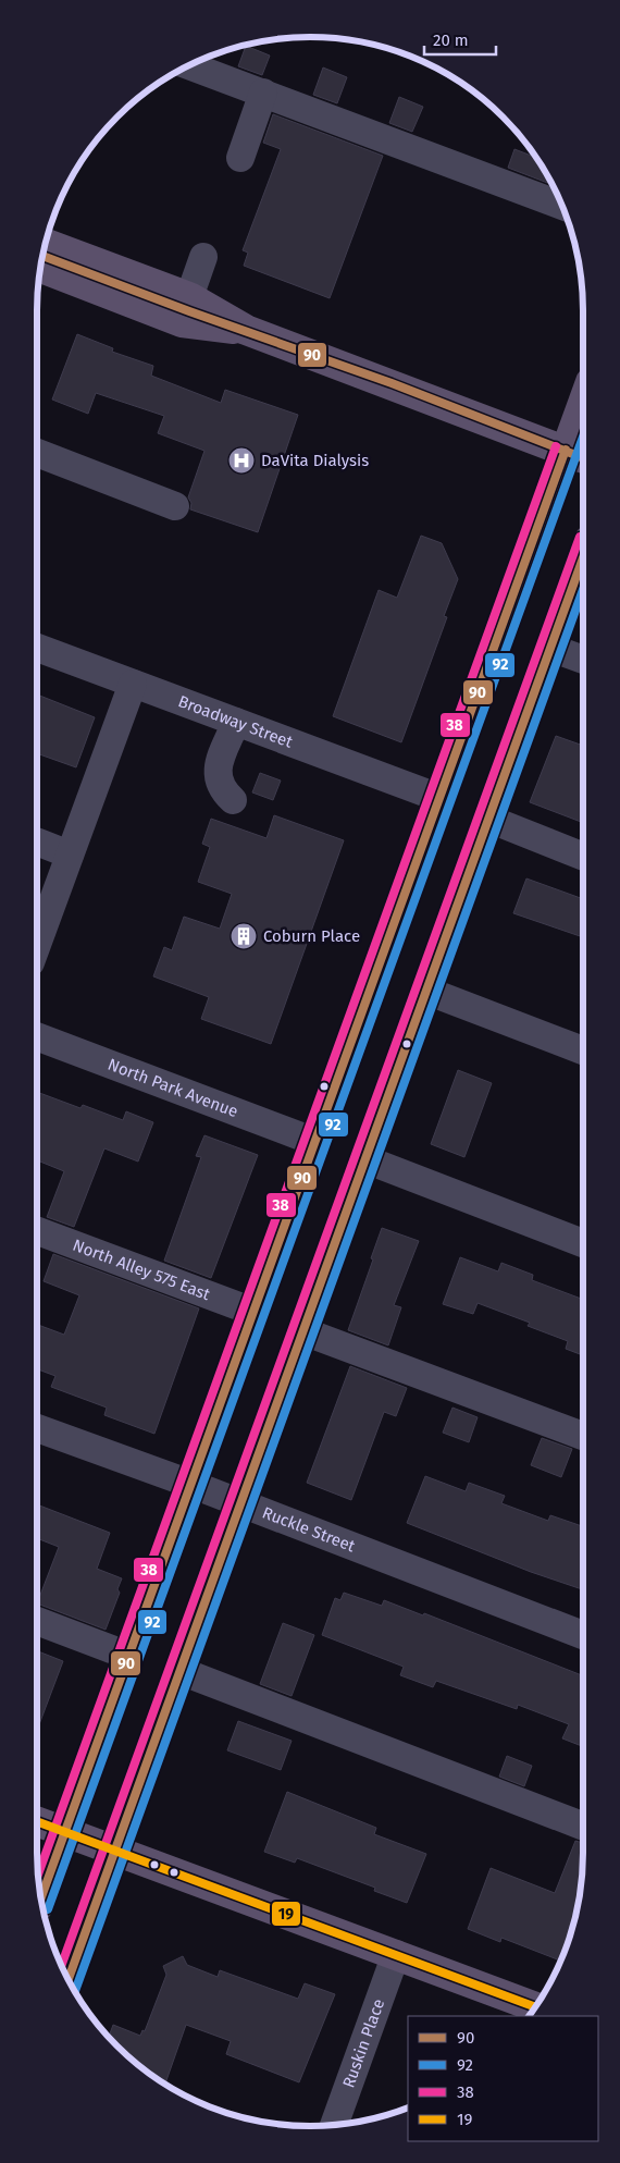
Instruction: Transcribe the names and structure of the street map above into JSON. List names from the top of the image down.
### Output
{
  "streets": {
    "street": [
      "Broadway Street",
      "North Park Avenue",
      "North Alley 575 East",
      "Ruckle Street",
      "Ruskin Place"
    ]
  },
  "places": {
    "hospital": ["DaVita Dialysis"],
    "building": ["Coburn Place"]
  },
  "lines": [
    "transit line 90",
    "transit line 92",
    "transit line 38",
    "transit line 19"
  ],
  "legend": [
    "90",
    "92",
    "38",
    "19"
  ],
  "scale_bar": "20 m"
}
